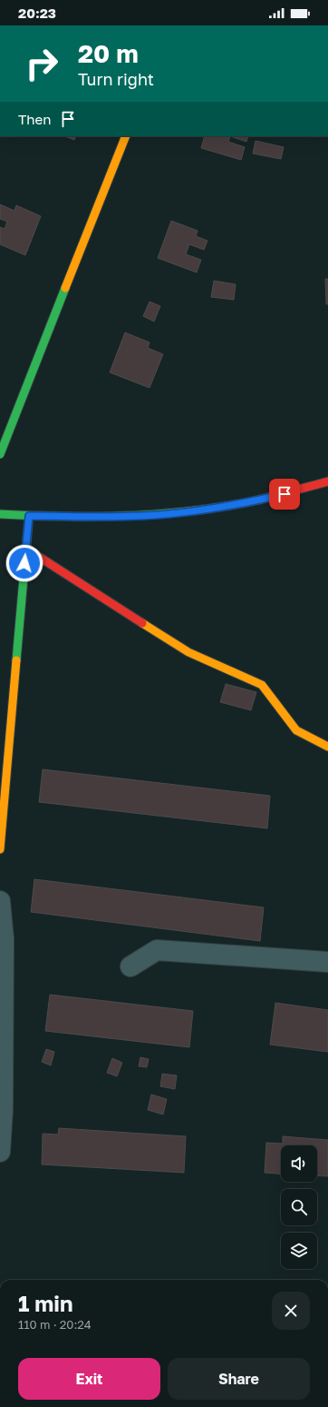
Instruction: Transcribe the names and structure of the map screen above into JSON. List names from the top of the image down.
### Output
{
  "page": {
    "status": "20:23",
    "turn": ["20 m", "Turn right"],
    "then": "Then",
    "heading": ["1 min", "110 m · 20:24"],
    "buttons": ["Exit", "Share"]
  }
}
